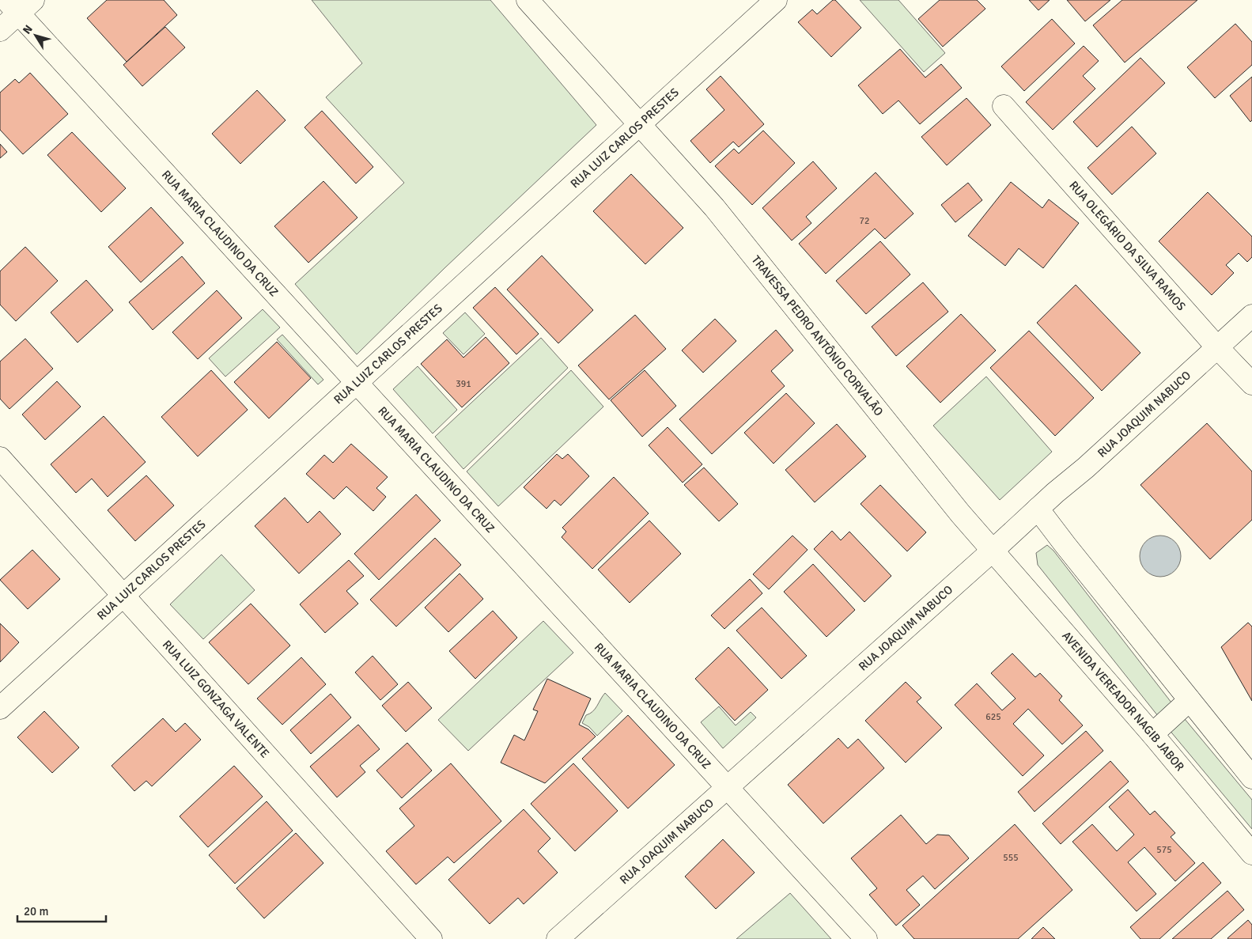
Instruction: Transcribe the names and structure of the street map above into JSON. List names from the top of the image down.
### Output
{
  "streets": {
    "street": [
      "RUA LUIZ CARLOS PRESTES",
      "RUA MARIA CLAUDINO DA CRUZ",
      "RUA OLEGÁRIO DA SILVA RAMOS",
      "TRAVESSA PEDRO ANTÔNIO CORVALÃO",
      "RUA JOAQUIM NABUCO",
      "RUA LUIZ GONZAGA VALENTE",
      "AVENIDA VEREADOR NAGIB JABOR"
    ]
  },
  "crossings": [
    ["RUA LUIZ CARLOS PRESTES", "RUA MARIA CLAUDINO DA CRUZ"],
    ["RUA LUIZ CARLOS PRESTES", "TRAVESSA PEDRO ANTÔNIO CORVALÃO"],
    ["RUA LUIZ CARLOS PRESTES", "RUA LUIZ GONZAGA VALENTE"],
    ["RUA MARIA CLAUDINO DA CRUZ", "RUA JOAQUIM NABUCO"],
    ["RUA OLEGÁRIO DA SILVA RAMOS", "RUA JOAQUIM NABUCO"],
    ["TRAVESSA PEDRO ANTÔNIO CORVALÃO", "RUA JOAQUIM NABUCO"],
    ["TRAVESSA PEDRO ANTÔNIO CORVALÃO", "AVENIDA VEREADOR NAGIB JABOR"],
    ["RUA JOAQUIM NABUCO", "AVENIDA VEREADOR NAGIB JABOR"]
  ],
  "house_numbers": [
    "72",
    "391",
    "625",
    "575",
    "555"
  ],
  "scale_bar": "20 m",
  "north": "top left"
}
